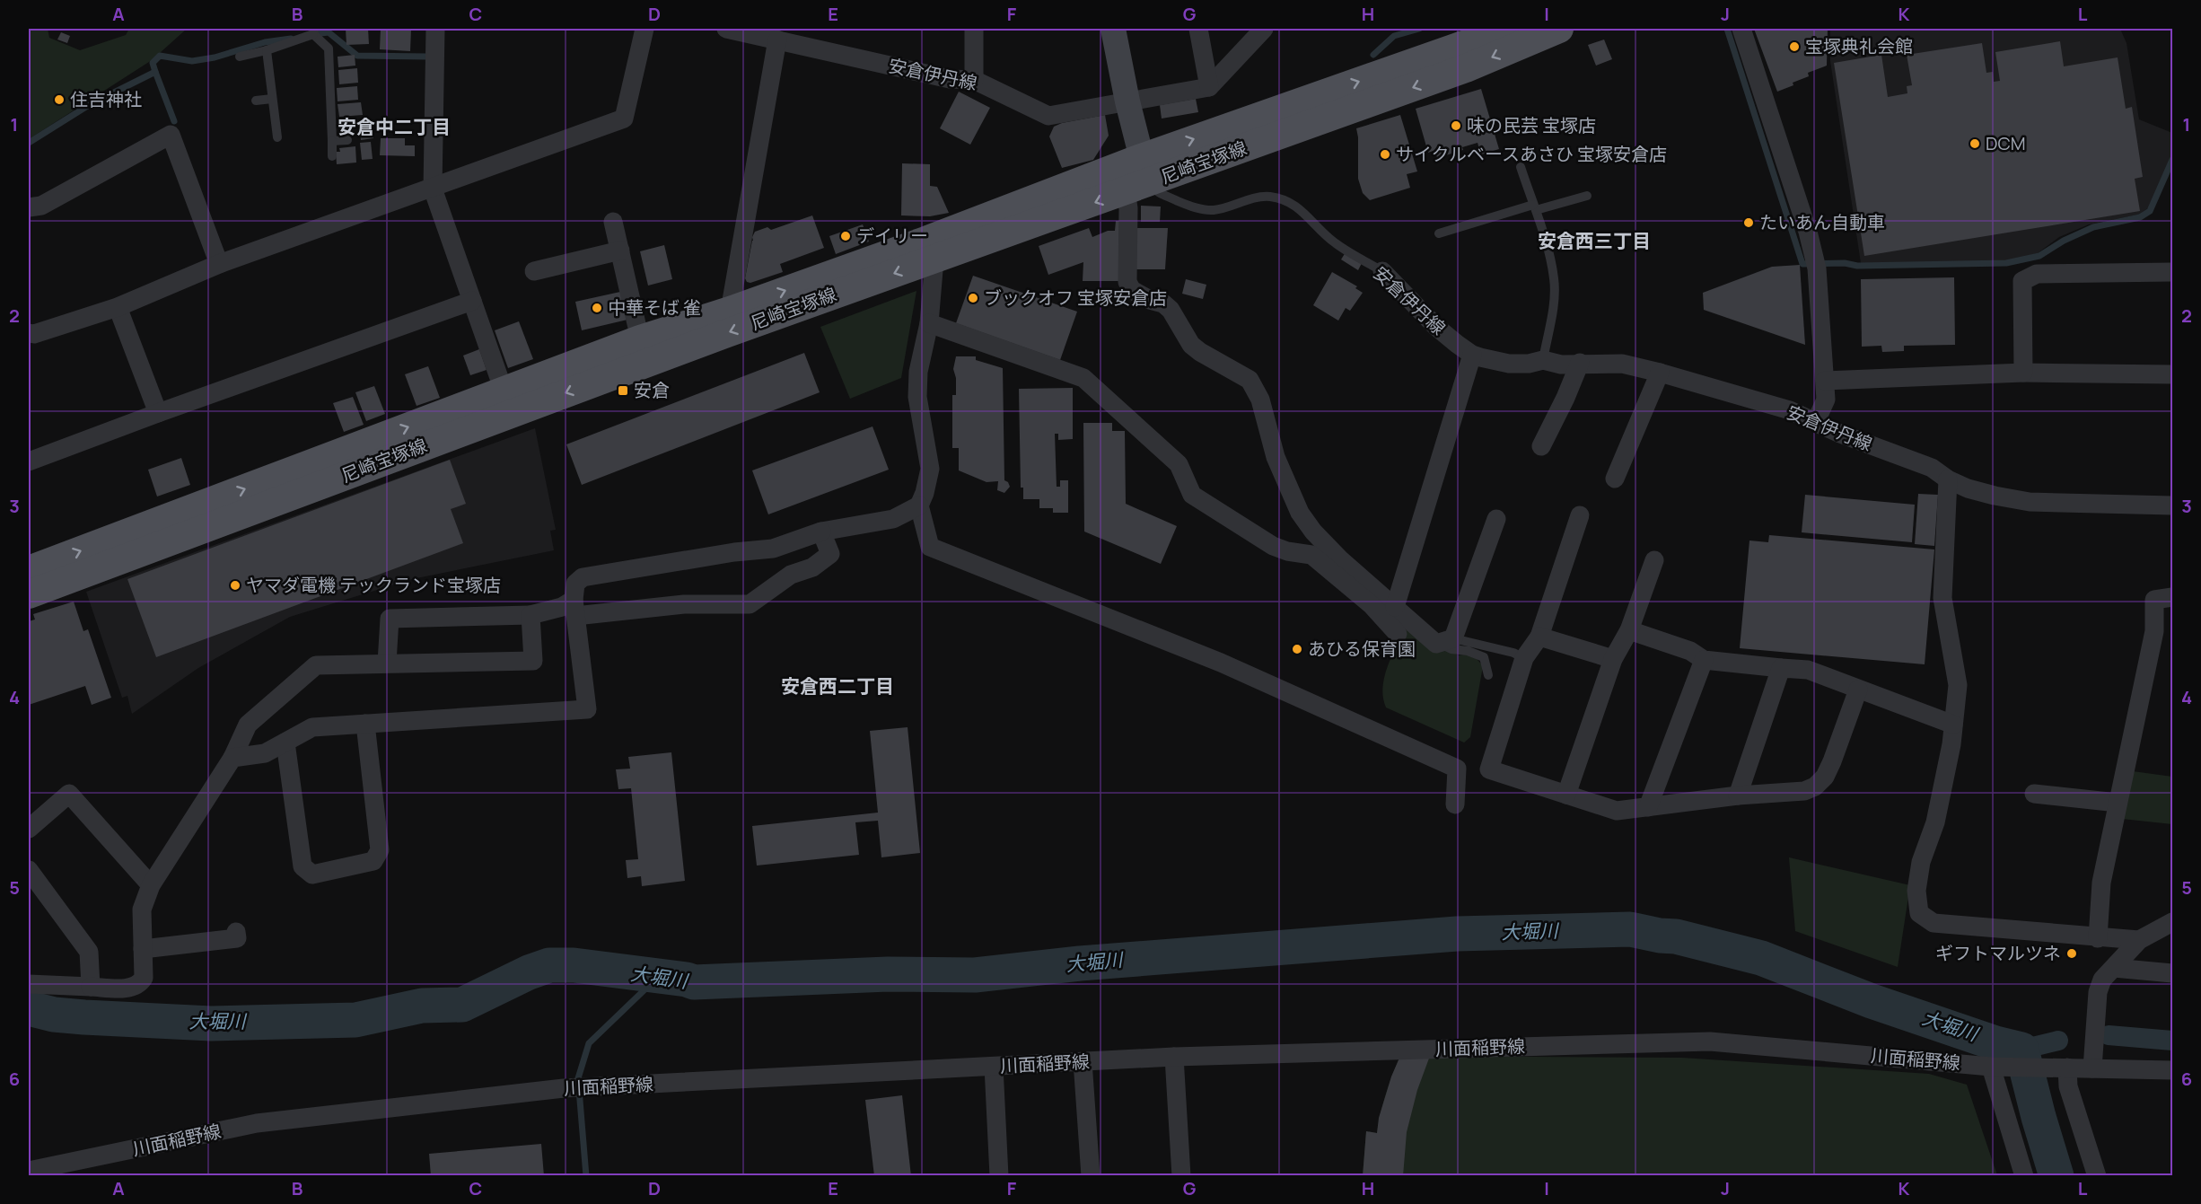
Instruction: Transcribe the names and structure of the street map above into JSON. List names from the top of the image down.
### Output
{
  "streets": {
    "main road": ["尼崎宝塚線"],
    "street": ["安倉伊丹線", "川面稲野線"]
  },
  "crossings": [
    ["安倉伊丹線", "尼崎宝塚線"]
  ],
  "districts": ["安倉中二丁目", "安倉西三丁目", "安倉西二丁目"],
  "water": ["大堀川"],
  "places": {
    "other": [
      "宝塚典礼会館",
      "住吉神社",
      "味の民芸 宝塚店",
      "DCM",
      "サイクルベースあさひ 宝塚安倉店",
      "たいあん自動車",
      "デイリー",
      "ブックオフ 宝塚安倉店",
      "中華そば 雀",
      "ヤマダ電機 テックランド宝塚店",
      "あひる保育園",
      "ギフトマルツネ"
    ],
    "transit": ["安倉"]
  },
  "grid": {
    "columns": [
      "A",
      "B",
      "C",
      "D",
      "E",
      "F",
      "G",
      "H",
      "I",
      "J",
      "K",
      "L"
    ],
    "rows": [
      "1",
      "2",
      "3",
      "4",
      "5",
      "6"
    ]
  }
}
